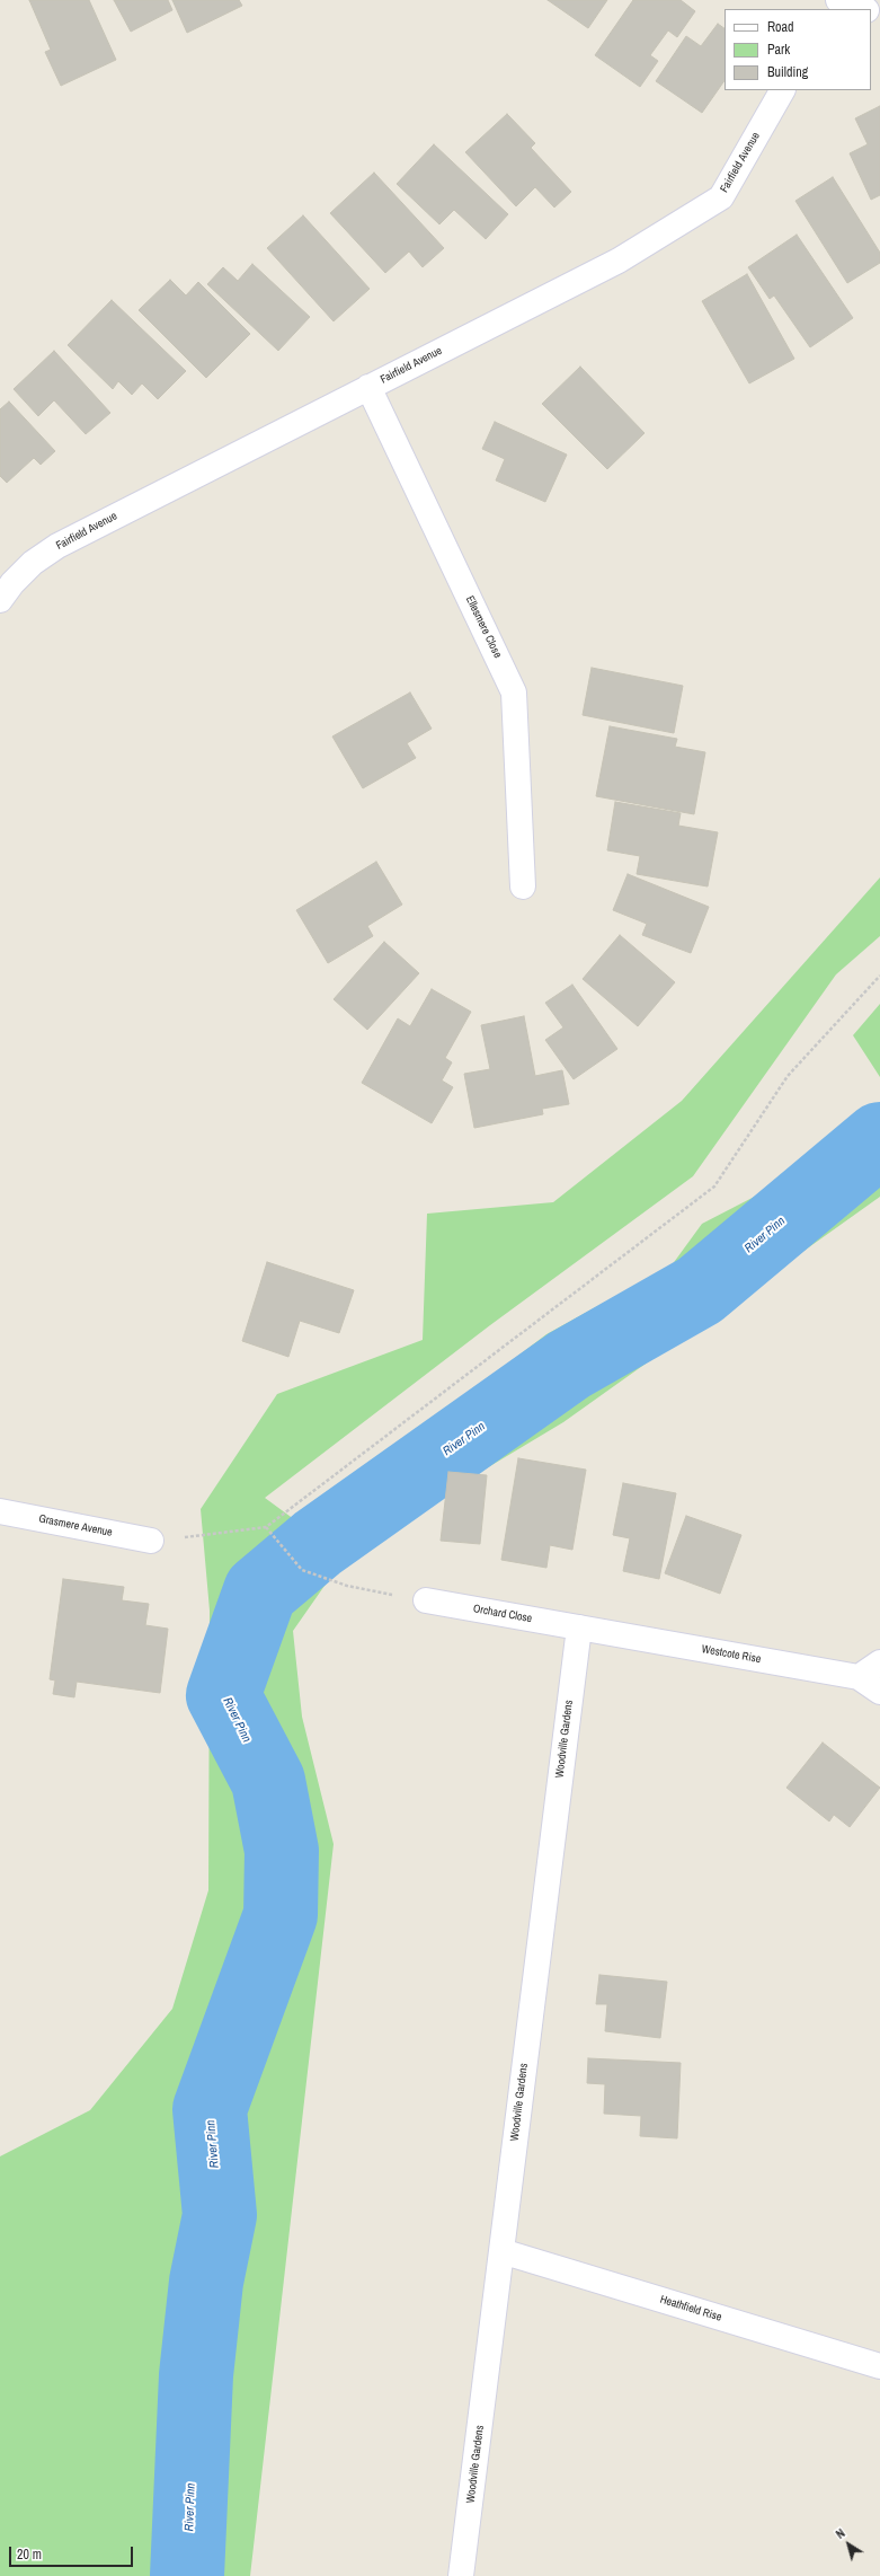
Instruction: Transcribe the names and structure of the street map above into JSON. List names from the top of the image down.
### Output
{
  "streets": {
    "street": [
      "Fairfield Avenue",
      "Ellesmere Close",
      "Grasmere Avenue",
      "Orchard Close",
      "Westcote Rise",
      "Woodville Gardens",
      "Heathfield Rise"
    ]
  },
  "crossings": [
    ["Fairfield Avenue", "Ellesmere Close"],
    ["Orchard Close", "Westcote Rise"],
    ["Orchard Close", "Woodville Gardens"],
    ["Westcote Rise", "Woodville Gardens"],
    ["Woodville Gardens", "Heathfield Rise"]
  ],
  "water": ["River Pinn"],
  "legend": ["Road", "Park", "Building"],
  "scale_bar": "20 m",
  "north": "top left"
}
